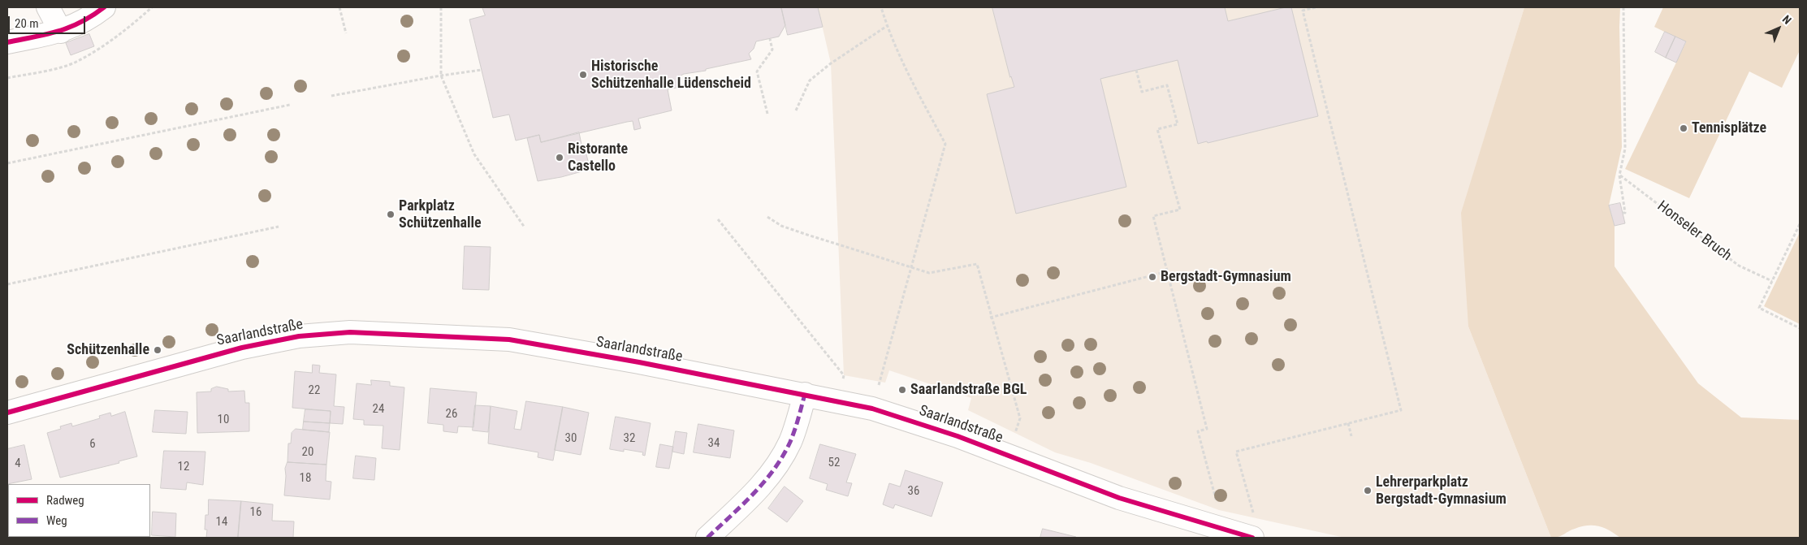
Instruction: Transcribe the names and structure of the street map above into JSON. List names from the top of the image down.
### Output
{
  "streets": {
    "street": ["Saarlandstraße"],
    "path": ["Honseler Bruch"]
  },
  "places": [
    "Historische Schützenhalle Lüdenscheid",
    "Tennisplätze",
    "Ristorante Castello",
    "Parkplatz Schützenhalle",
    "Bergstadt-Gymnasium",
    "Schützenhalle",
    "Saarlandstraße BGL",
    "Lehrerparkplatz Bergstadt-Gymnasium"
  ],
  "house_numbers": [
    "22",
    "24",
    "26",
    "10",
    "30",
    "32",
    "34",
    "6",
    "20",
    "52",
    "4",
    "12",
    "18",
    "36",
    "16",
    "14"
  ],
  "legend": ["Radweg", "Weg"],
  "scale_bar": "20 m",
  "north": "top right"
}
